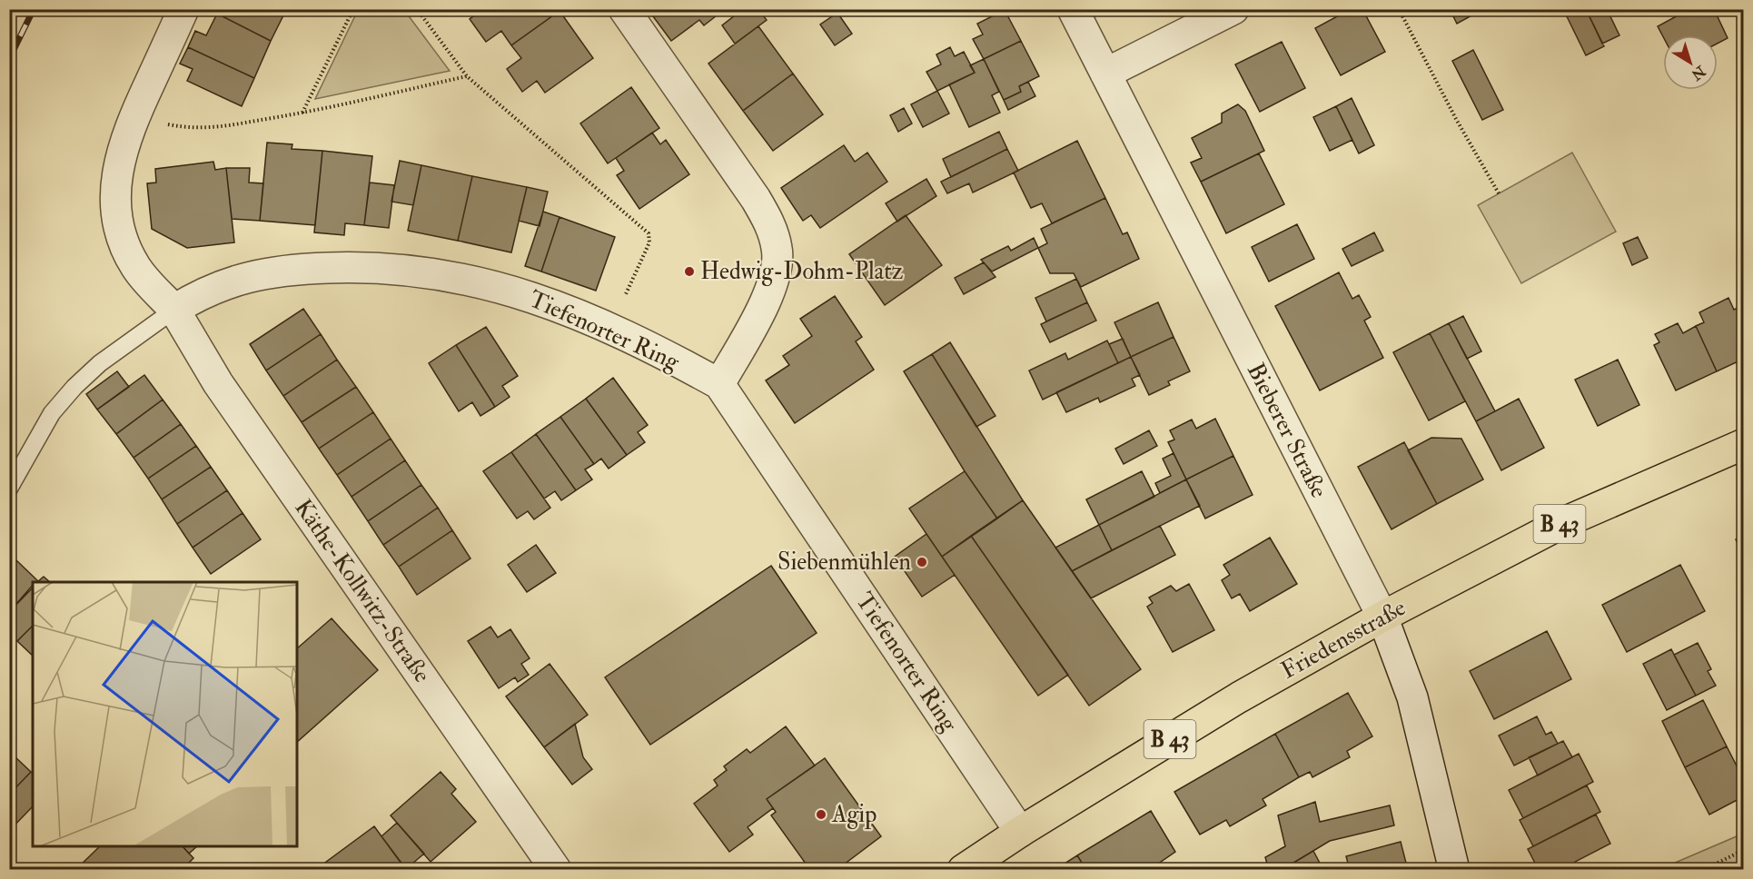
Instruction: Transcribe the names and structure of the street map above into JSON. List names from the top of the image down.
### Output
{
  "streets": {
    "main road": ["B 43", "Friedensstraße"],
    "street": ["Tiefenorter Ring", "Bieberer Straße", "Käthe-Kollwitz-Straße"]
  },
  "crossings": [
    ["Tiefenorter Ring", "Käthe-Kollwitz-Straße"],
    ["Tiefenorter Ring", "Friedensstraße"],
    ["Bieberer Straße", "Friedensstraße"]
  ],
  "places": ["Hedwig-Dohm-Platz", "Siebenmühlen", "Agip"],
  "north": "bottom right"
}
